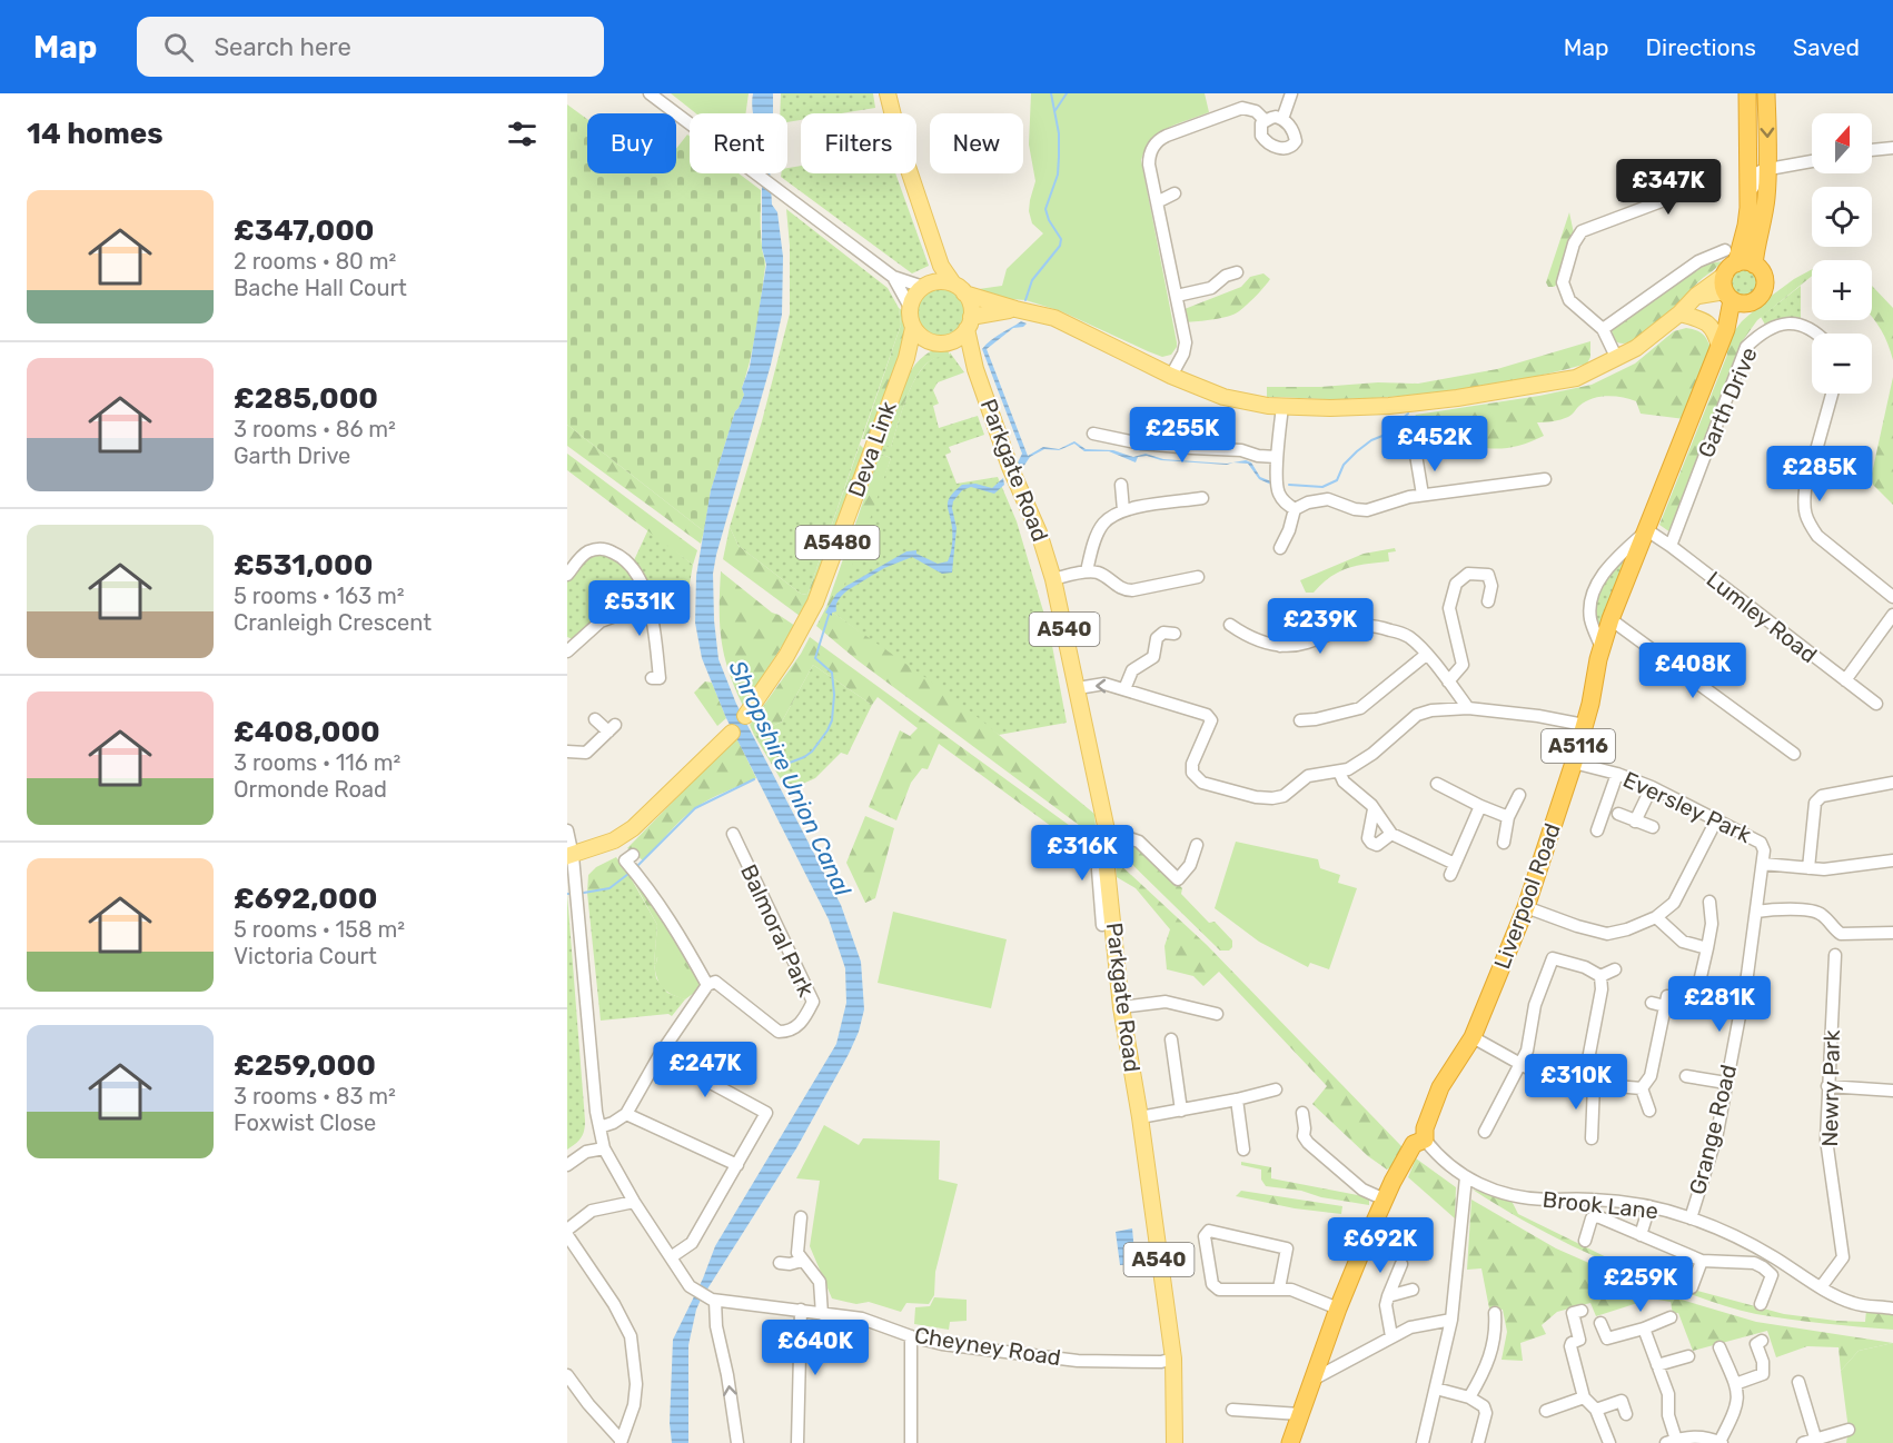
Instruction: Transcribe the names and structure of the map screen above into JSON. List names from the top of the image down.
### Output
{
  "streets": {
    "highway": ["A5116", "Liverpool Road"],
    "main road": [
      "Deva Link",
      "Parkgate Road",
      "A5480",
      "A540"
    ],
    "street": [
      "Garth Drive",
      "Lumley Road",
      "Eversley Park",
      "Balmoral Park",
      "Newry Park",
      "Grange Road",
      "Brook Lane",
      "Cheyney Road"
    ]
  },
  "crossings": [
    ["Garth Drive", "Lumley Road"],
    ["Deva Link", "Parkgate Road"],
    ["Deva Link", "A540"],
    ["Parkgate Road", "A540"],
    ["Parkgate Road", "Cheyney Road"],
    ["Lumley Road", "Liverpool Road"],
    ["A5116", "Liverpool Road"],
    ["Eversley Park", "Liverpool Road"],
    ["Eversley Park", "Grange Road"],
    ["Liverpool Road", "Brook Lane"],
    ["Newry Park", "Brook Lane"],
    ["Grange Road", "Brook Lane"]
  ],
  "water": ["Shropshire Union Canal"],
  "north": "top",
  "page": {
    "header": "Map",
    "search": "Search here",
    "nav": ["Map", "Directions", "Saved"],
    "heading": "14 homes",
    "map_buttons": ["+", "−"],
    "chip": [
      "Buy",
      "Rent",
      "Filters",
      "New"
    ],
    "price": [
      "£347K",
      "£255K",
      "£452K",
      "£285K",
      "£531K",
      "£239K",
      "£408K",
      "£316K",
      "£281K",
      "£247K",
      "£310K",
      "£692K",
      "£259K",
      "£640K"
    ],
    "list": [
      {
        "name": "£347,000",
        "note": "2 rooms · 80 m² · Bache Hall Court"
      },
      {
        "name": "£285,000",
        "note": "3 rooms · 86 m² · Garth Drive"
      },
      {
        "name": "£531,000",
        "note": "5 rooms · 163 m² · Cranleigh Crescent"
      },
      {
        "name": "£408,000",
        "note": "3 rooms · 116 m² · Ormonde Road"
      },
      {
        "name": "£692,000",
        "note": "5 rooms · 158 m² · Victoria Court"
      },
      {
        "name": "£259,000",
        "note": "3 rooms · 83 m² · Foxwist Close"
      }
    ]
  }
}
